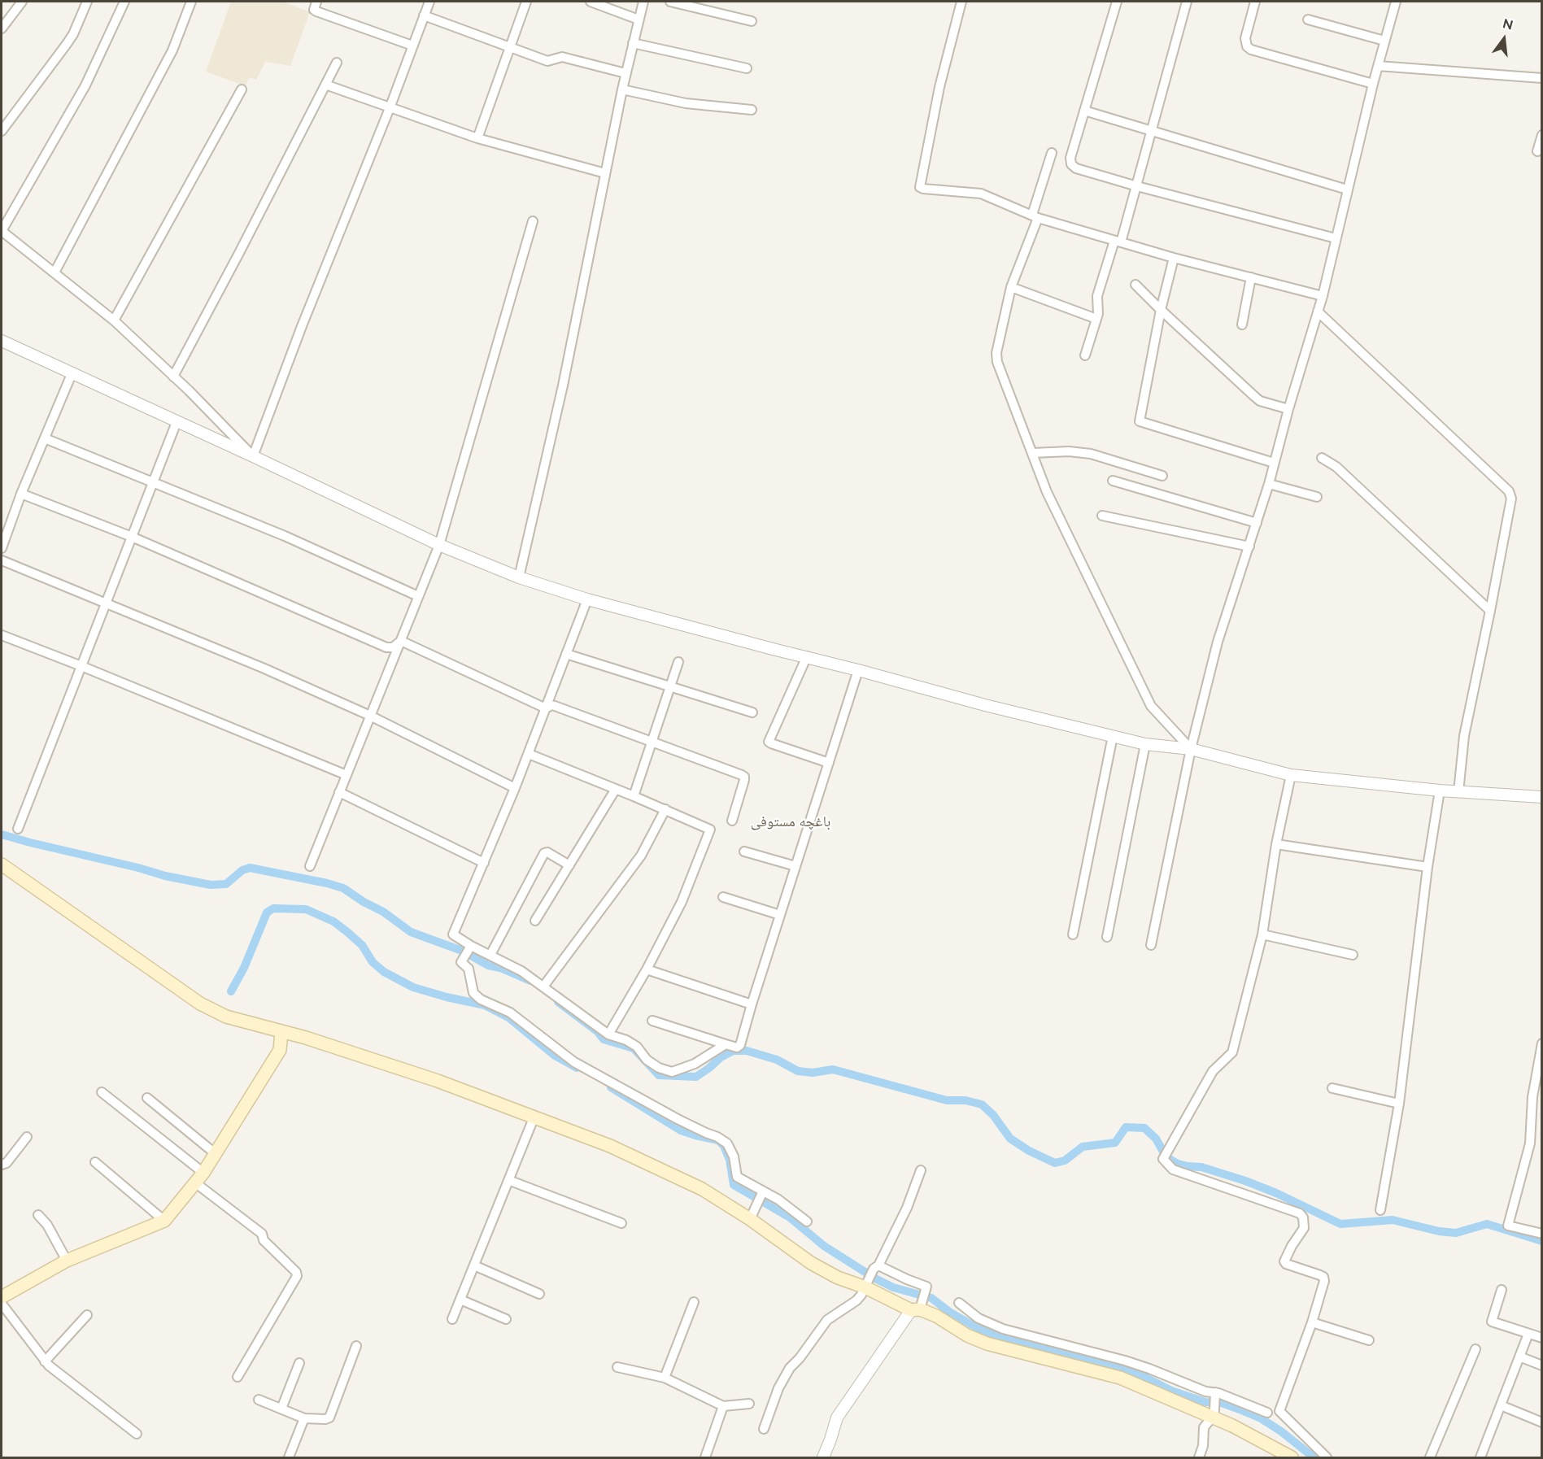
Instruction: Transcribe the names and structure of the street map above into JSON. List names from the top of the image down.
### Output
{
  "districts": ["باغچه مستوفی"],
  "north": "top"
}
